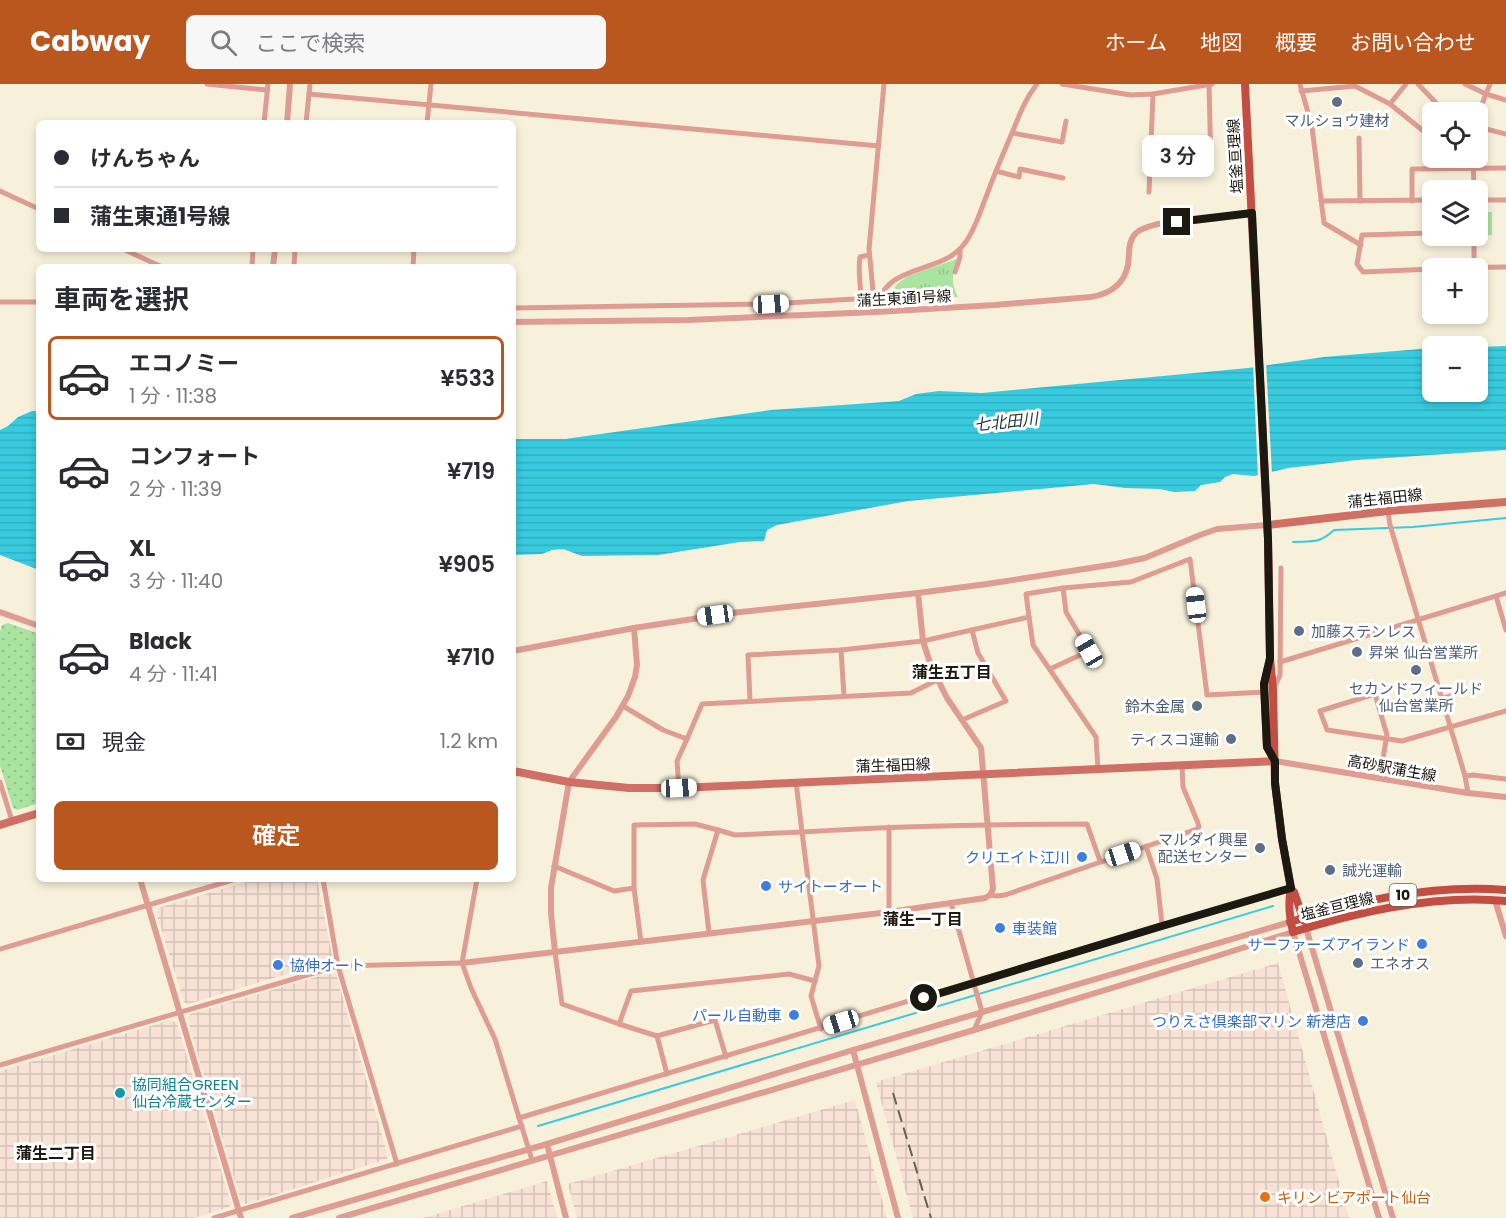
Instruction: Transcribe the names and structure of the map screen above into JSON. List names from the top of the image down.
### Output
{
  "streets": {
    "main road": ["塩釜亘理線", "蒲生福田線", "10"],
    "street": ["蒲生東通1号線", "高砂駅蒲生線"]
  },
  "crossings": [
    ["塩釜亘理線", "蒲生東通1号線"],
    ["塩釜亘理線", "蒲生福田線"],
    ["塩釜亘理線", "高砂駅蒲生線"],
    ["蒲生福田線", "高砂駅蒲生線"]
  ],
  "districts": ["蒲生五丁目", "蒲生一丁目", "蒲生二丁目"],
  "water": ["七北田川"],
  "places": [
    "マルショウ建材",
    "加藤ステンレス",
    "昇栄 仙台営業所",
    "セカンドフィールド 仙台営業所",
    "鈴木金属",
    "ティスコ運輸",
    "マルダイ興星 配送センター",
    "クリエイト江川",
    "誠光運輸",
    "サイトーオート",
    "車装館",
    "サーファーズアイランド",
    "エネオス",
    "協伸オート",
    "パール自動車",
    "つりえさ倶楽部マリン 新港店",
    "協同組合GREEN 仙台冷蔵センター",
    "キリン ビアポート仙台"
  ],
  "page": {
    "header": "Cabway",
    "search": "ここで検索",
    "nav": [
      "ホーム",
      "地図",
      "概要",
      "お問い合わせ"
    ],
    "map_buttons": ["+", "−"],
    "banner": ["けんちゃん", "蒲生東通1号線"],
    "bubble": "3 分",
    "heading": "車両を選択",
    "list": [
      {
        "name": "エコノミー",
        "note": "1 分 · 11:38",
        "value": "¥533"
      },
      {
        "name": "コンフォート",
        "note": "2 分 · 11:39",
        "value": "¥719"
      },
      {
        "name": "XL",
        "note": "3 分 · 11:40",
        "value": "¥905"
      },
      {
        "name": "Black",
        "note": "4 分 · 11:41",
        "value": "¥710"
      }
    ],
    "pay": ["現金", "1.2 km"],
    "buttons": "確定"
  }
}
